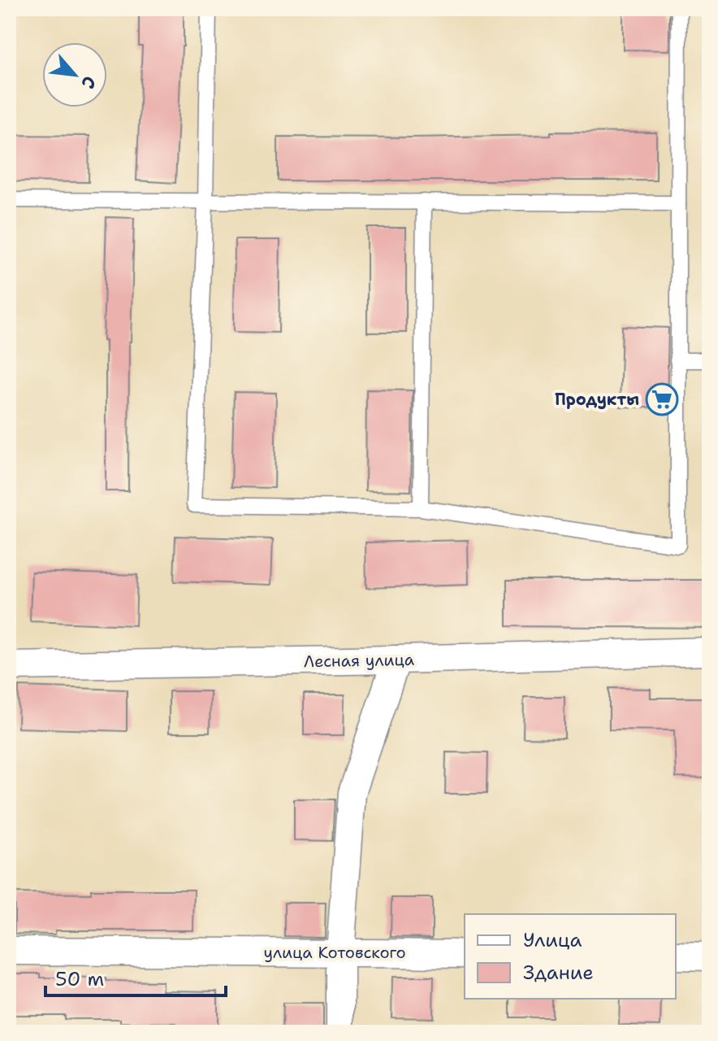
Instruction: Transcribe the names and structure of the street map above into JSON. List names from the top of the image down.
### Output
{
  "streets": {
    "street": ["Лесная улица", "улица Котовского"]
  },
  "places": {
    "supermarket": ["Продукты"]
  },
  "legend": ["Улица", "Здание"],
  "scale_bar": "50 m",
  "north": "bottom right"
}
